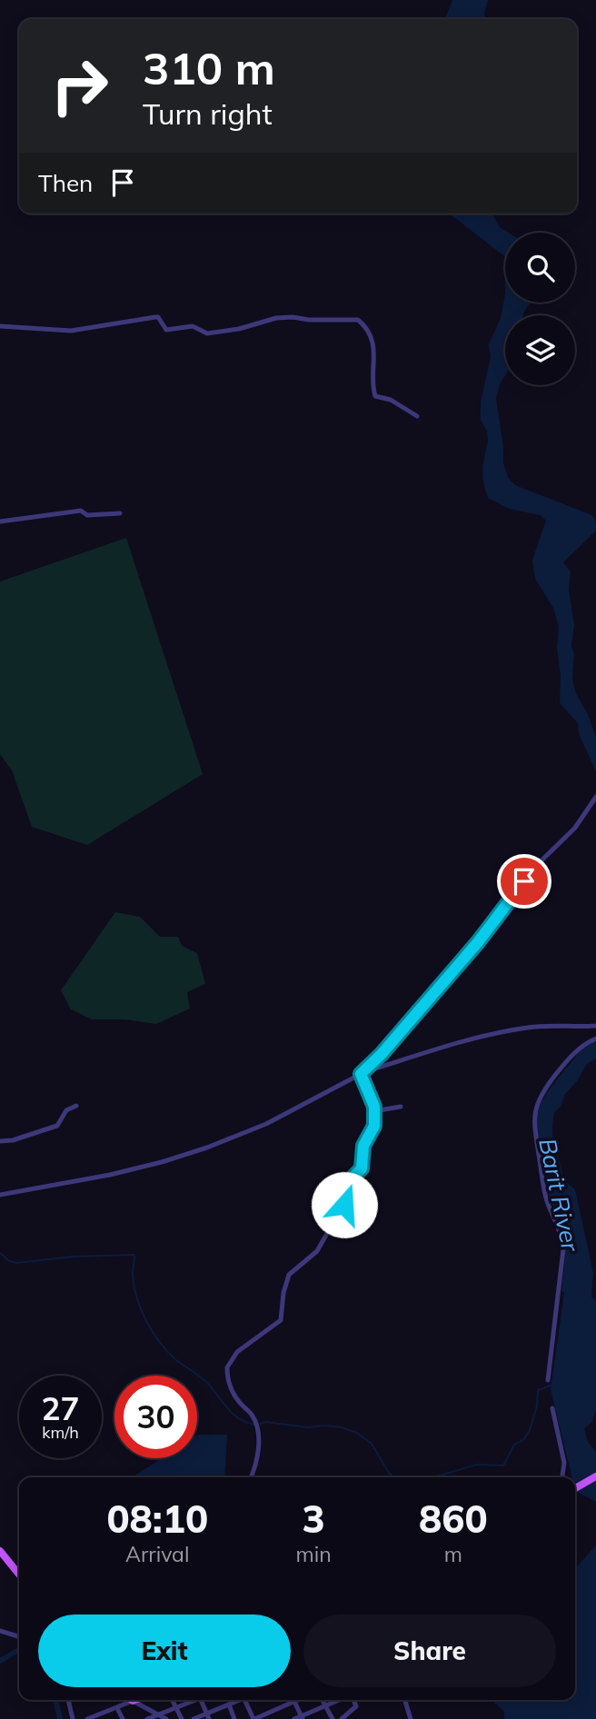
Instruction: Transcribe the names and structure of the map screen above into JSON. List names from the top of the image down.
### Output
{
  "water": ["Barit River"],
  "page": {
    "turn": ["310 m", "Turn right"],
    "then": "Then",
    "speed": "27 km/h",
    "limit": "30",
    "eta": [
      "08:10",
      "Arrival",
      "3",
      "min",
      "860",
      "m"
    ],
    "buttons": ["Exit", "Share"]
  }
}
